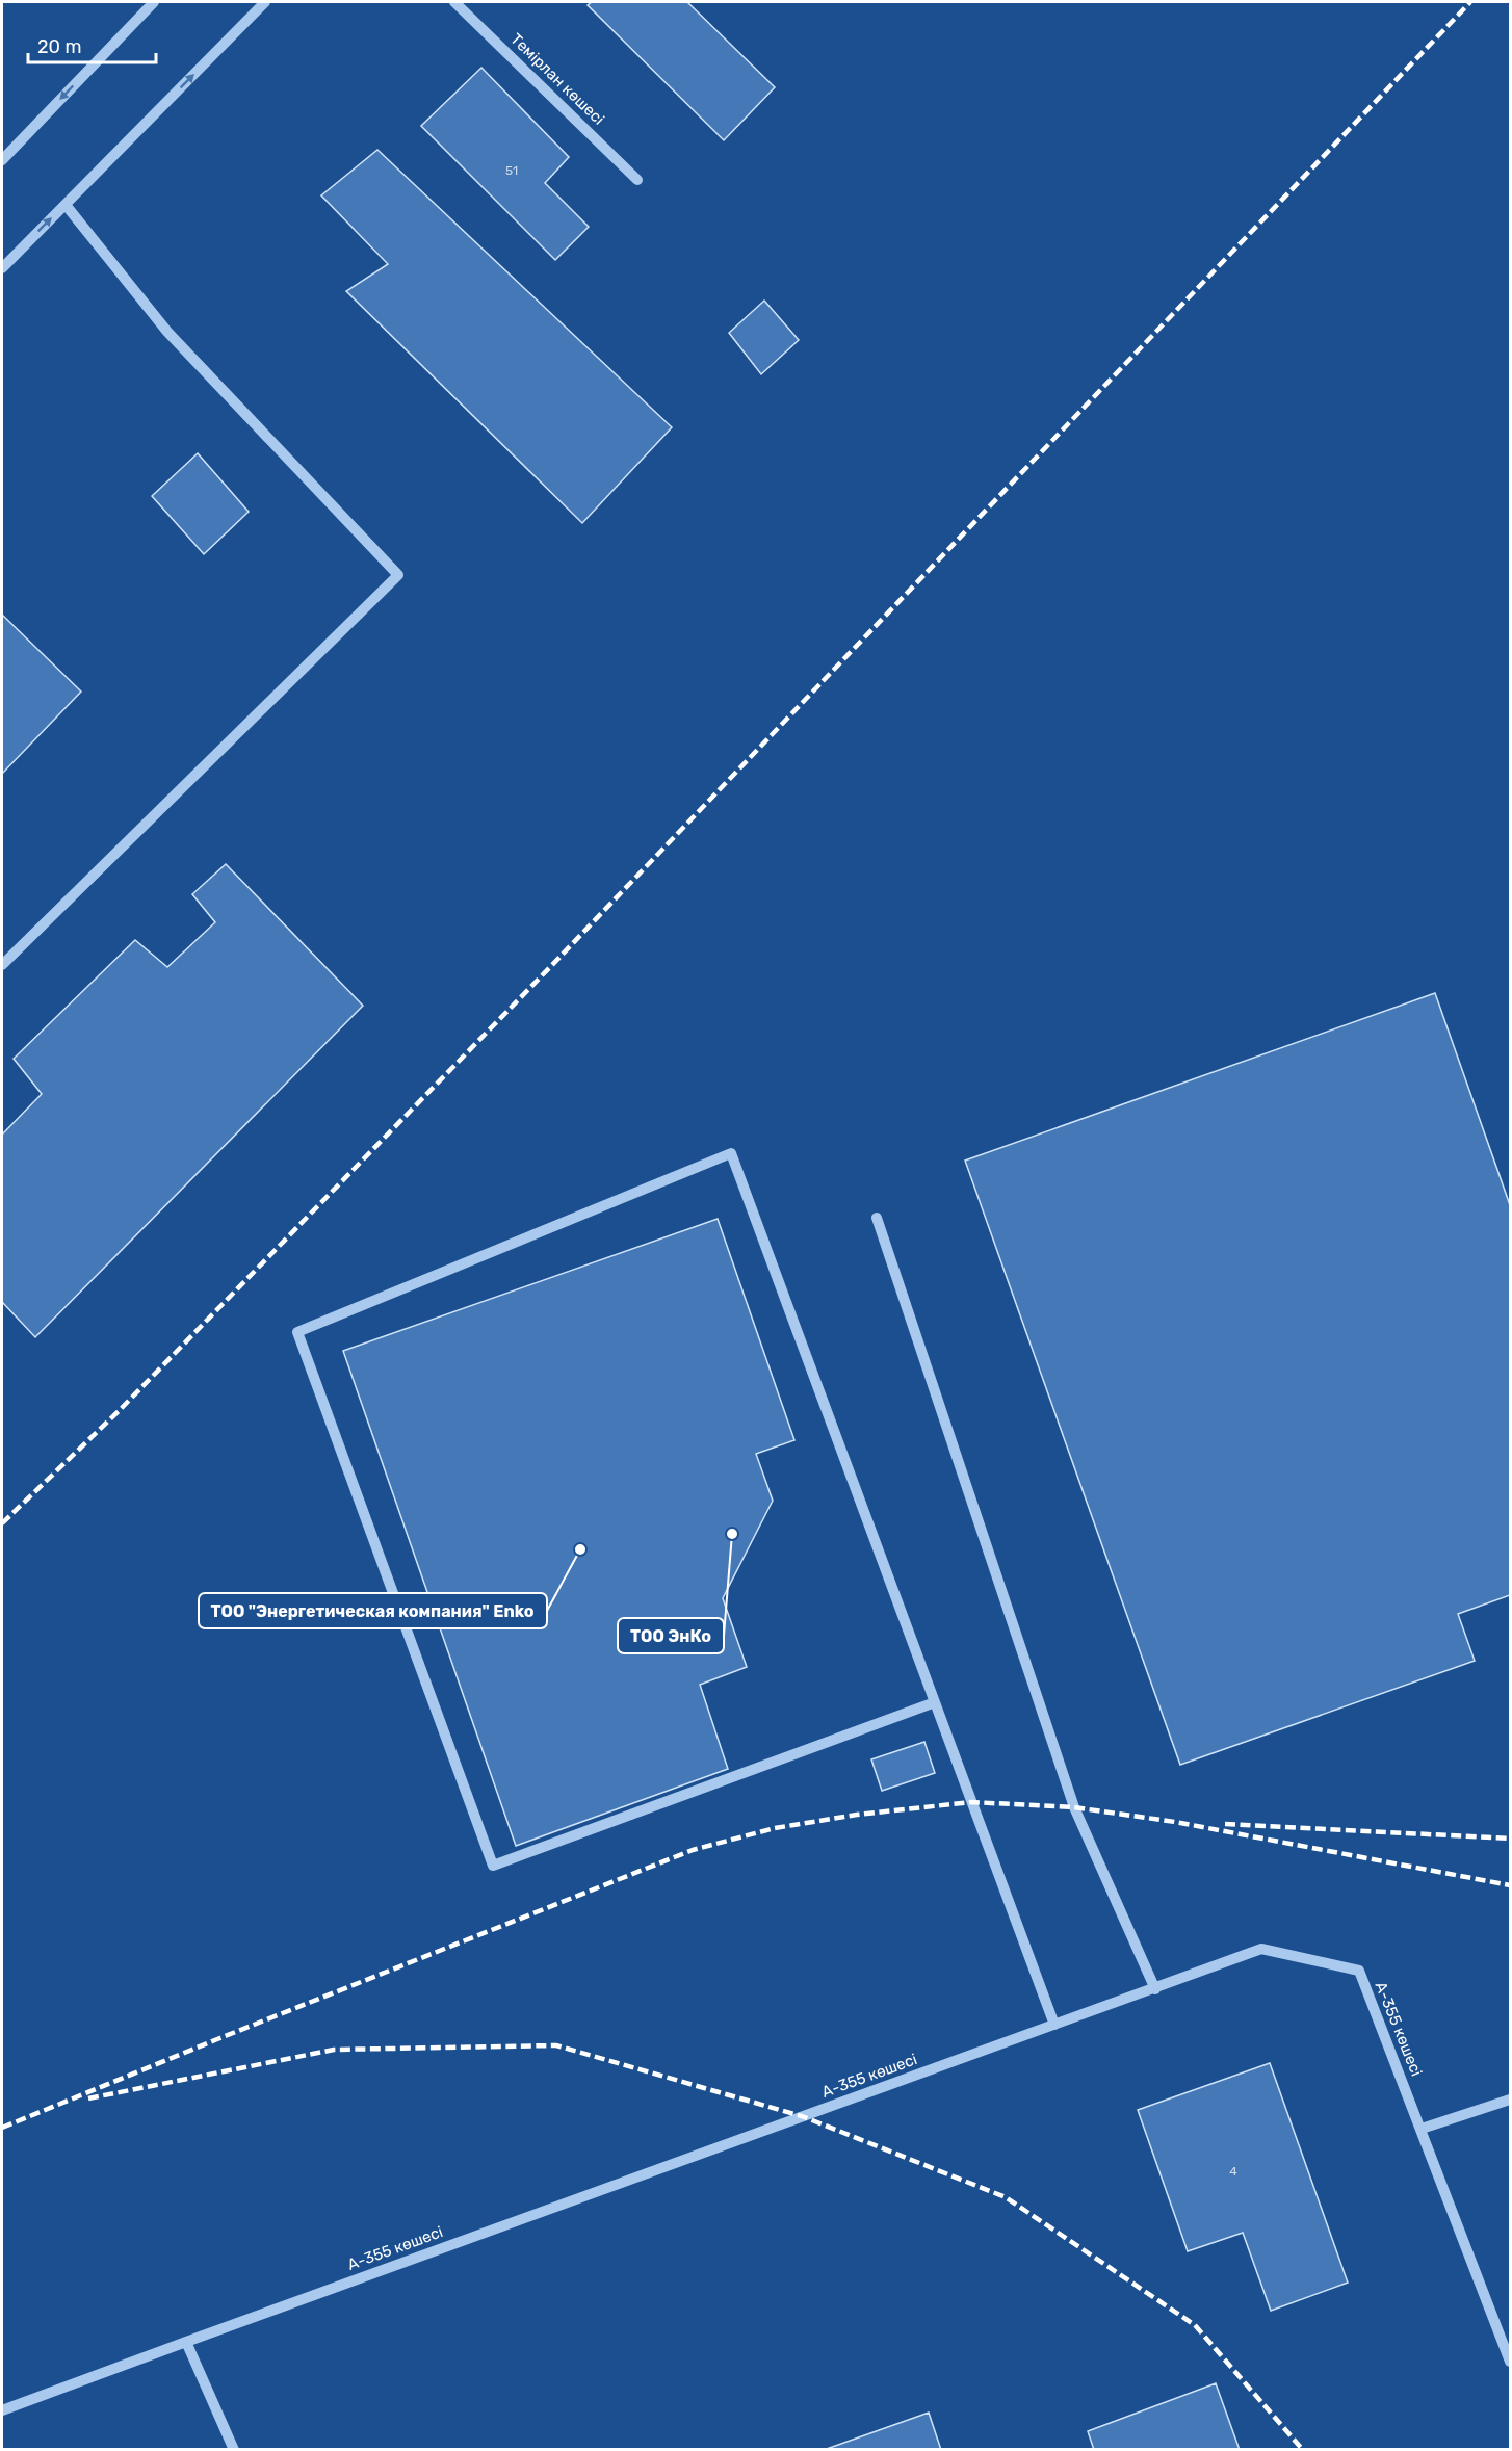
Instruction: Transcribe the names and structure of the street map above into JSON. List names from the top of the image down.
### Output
{
  "streets": {
    "street": ["Темірлан көшесі", "А-355 көшесі"]
  },
  "places": ["ТОО ЭнКо", "ТОО \"Энергетическая компания\" Enko"],
  "house_numbers": ["51", "4"],
  "scale_bar": "20 m"
}
